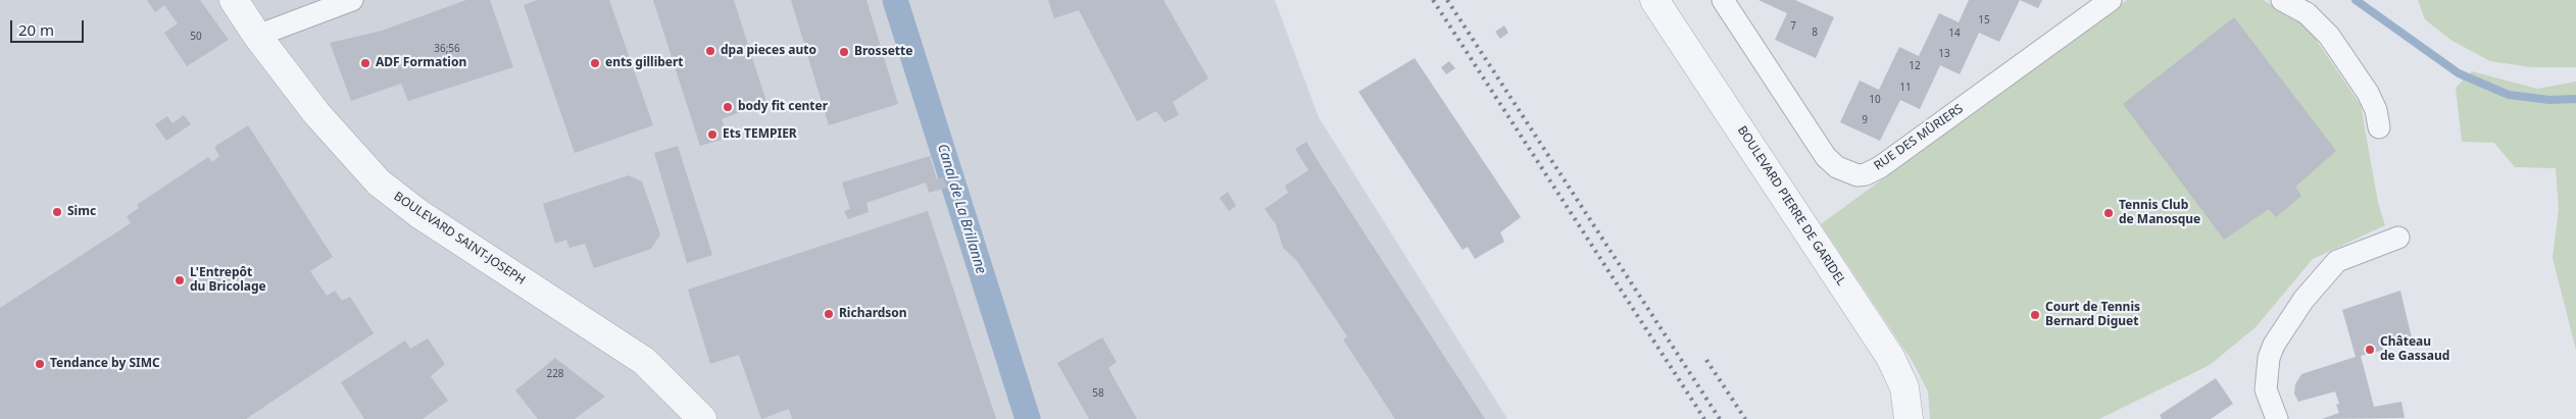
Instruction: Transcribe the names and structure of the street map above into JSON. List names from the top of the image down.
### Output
{
  "streets": {
    "street": ["RUE DES MÛRIERS", "BOULEVARD PIERRE DE GARIDEL", "BOULEVARD SAINT-JOSEPH"]
  },
  "water": ["Canal de La Brillanne"],
  "places": [
    "dpa pieces auto",
    "Brossette",
    "ADF Formation",
    "ents gillibert",
    "body fit center",
    "Ets TEMPIER",
    "Simc",
    "Tennis Club de Manosque",
    "L'Entrepôt du Bricolage",
    "Richardson",
    "Court de Tennis Bernard Diguet",
    "Château de Gassaud",
    "Tendance by SIMC"
  ],
  "house_numbers": [
    "15",
    "7",
    "8",
    "14",
    "50",
    "36;56",
    "13",
    "12",
    "11",
    "10",
    "9",
    "228",
    "58"
  ],
  "scale_bar": "20 m"
}
